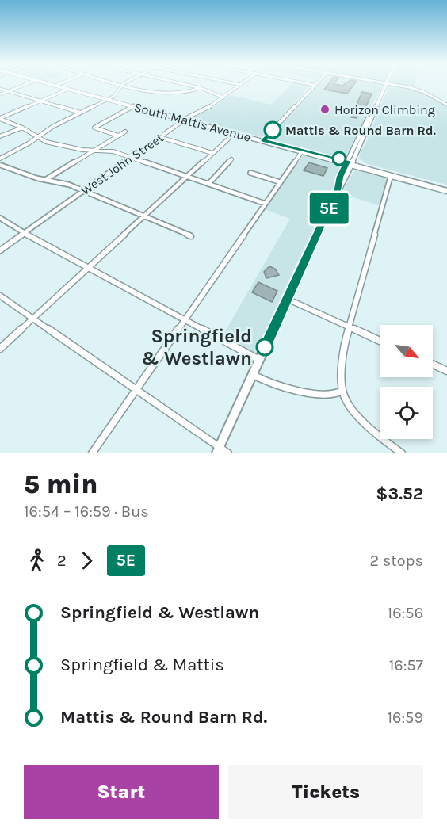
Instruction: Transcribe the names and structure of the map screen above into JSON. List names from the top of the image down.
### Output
{
  "streets": {
    "main road": ["South Mattis Avenue"],
    "street": ["West John Street"]
  },
  "crossings": [
    ["South Mattis Avenue", "West John Street"]
  ],
  "places": ["Horizon Climbing", "Mattis & Round Barn Rd.", "Springfield & Westlawn"],
  "lines": ["bus line 5E"],
  "north": "bottom right",
  "page": {
    "on_map": "5E",
    "heading": ["5 min", "16:54 – 16:59 · Bus", "$3.52"],
    "legs": ["2", "5E", "2 stops"],
    "list": [
      {
        "name": "Springfield & Westlawn",
        "value": "16:56"
      },
      {
        "name": "Springfield & Mattis",
        "value": "16:57"
      },
      {
        "name": "Mattis & Round Barn Rd.",
        "value": "16:59"
      }
    ],
    "buttons": ["Start", "Tickets"]
  }
}
